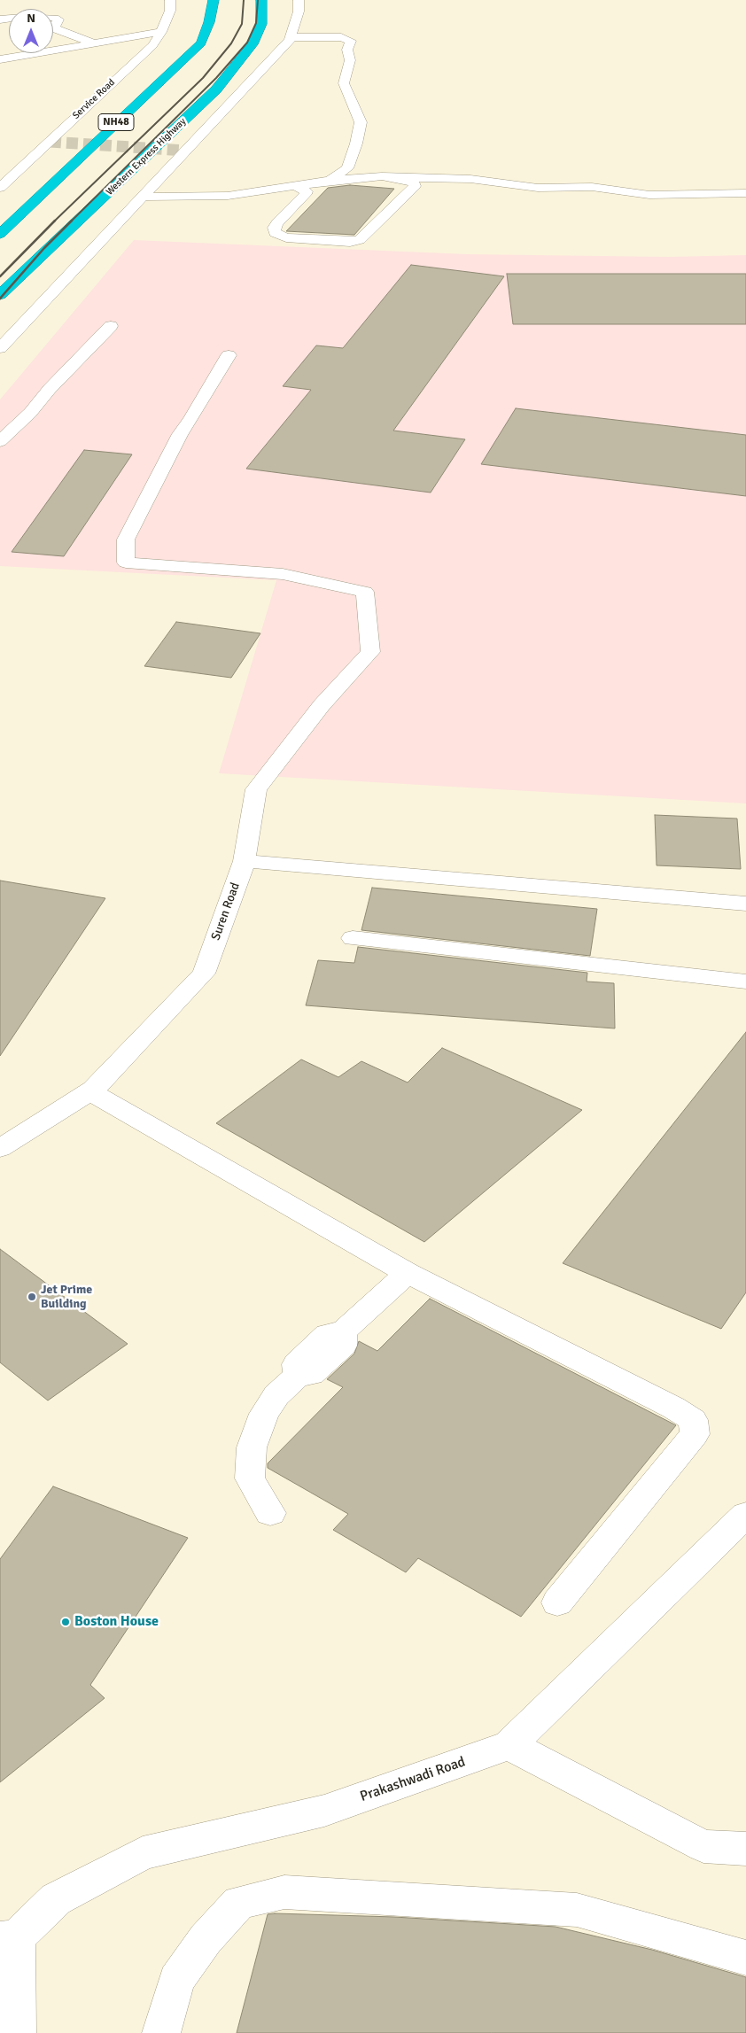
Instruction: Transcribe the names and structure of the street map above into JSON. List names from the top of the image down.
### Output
{
  "streets": {
    "highway": ["NH48", "Western Express Highway"],
    "street": ["Service Road", "Suren Road", "Prakashwadi Road"]
  },
  "places": ["Jet Prime Building", "Boston House"],
  "north": "top"
}
